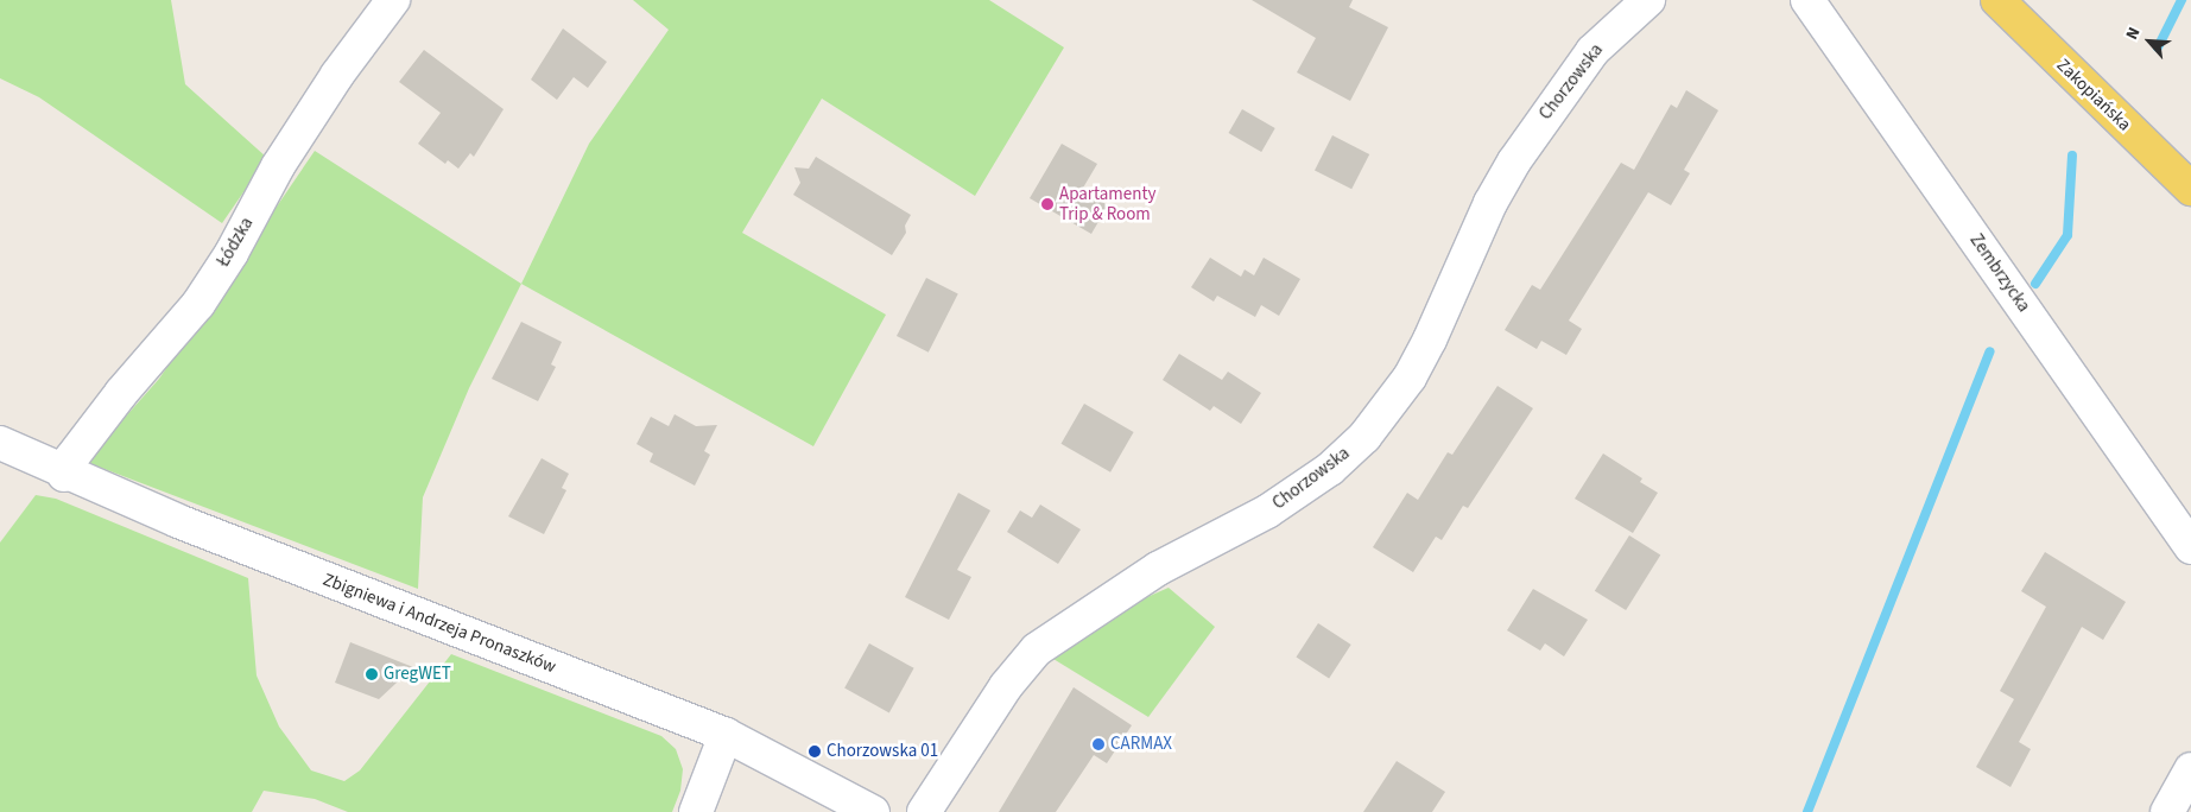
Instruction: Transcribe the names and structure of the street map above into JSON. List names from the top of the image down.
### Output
{
  "streets": {
    "main road": ["Zakopiańska"],
    "street": [
      "Chorzowska",
      "Łódzka",
      "Zembrzycka",
      "Zbigniewa i Andrzeja Pronaszków"
    ]
  },
  "crossings": [
    ["Łódzka", "Zbigniewa i Andrzeja Pronaszków"]
  ],
  "places": [
    "Apartamenty Trip & Room",
    "GregWET",
    "CARMAX",
    "Chorzowska 01"
  ],
  "north": "top left"
}
